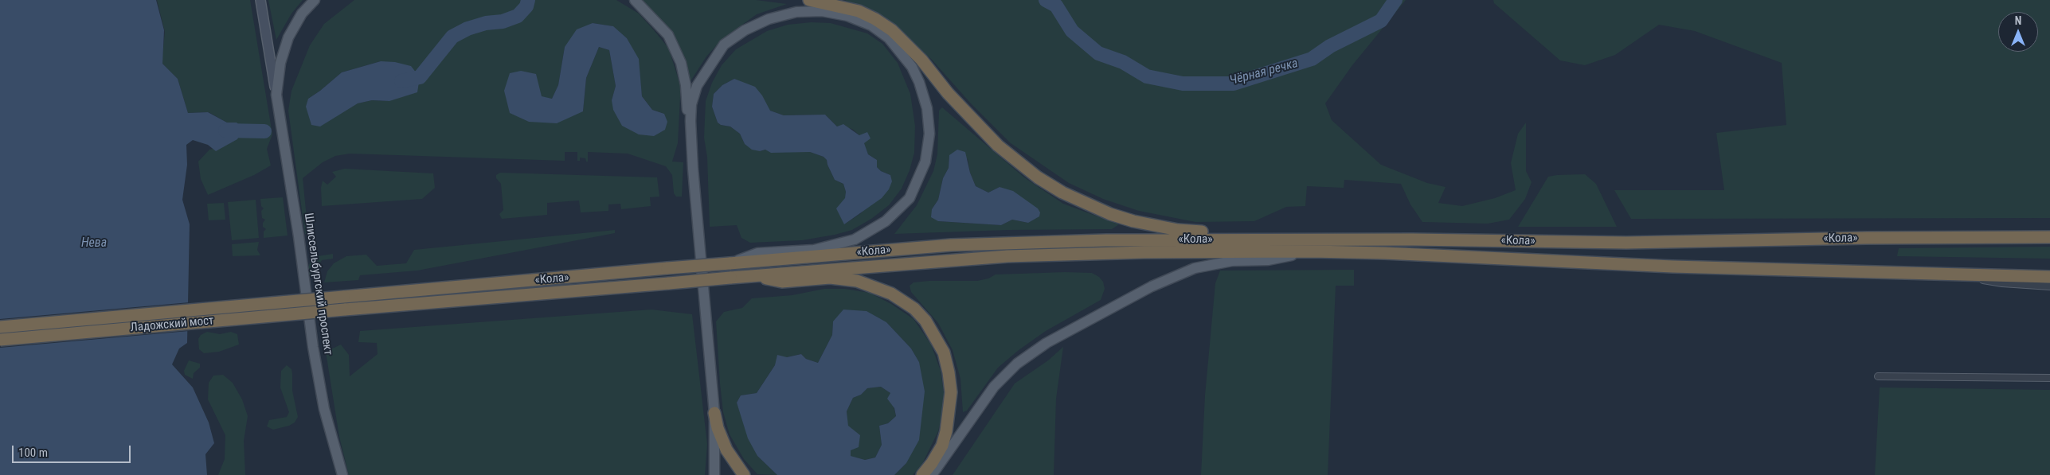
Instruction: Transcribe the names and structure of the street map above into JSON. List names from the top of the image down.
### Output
{
  "streets": {
    "highway": ["«Кола»", "Ладожский мост"],
    "main road": ["Шлиссельбургский проспект"]
  },
  "crossings": [
    ["«Кола»", "Ладожский мост"]
  ],
  "water": ["Чёрная речка", "Нева"],
  "scale_bar": "100 m",
  "north": "top"
}
